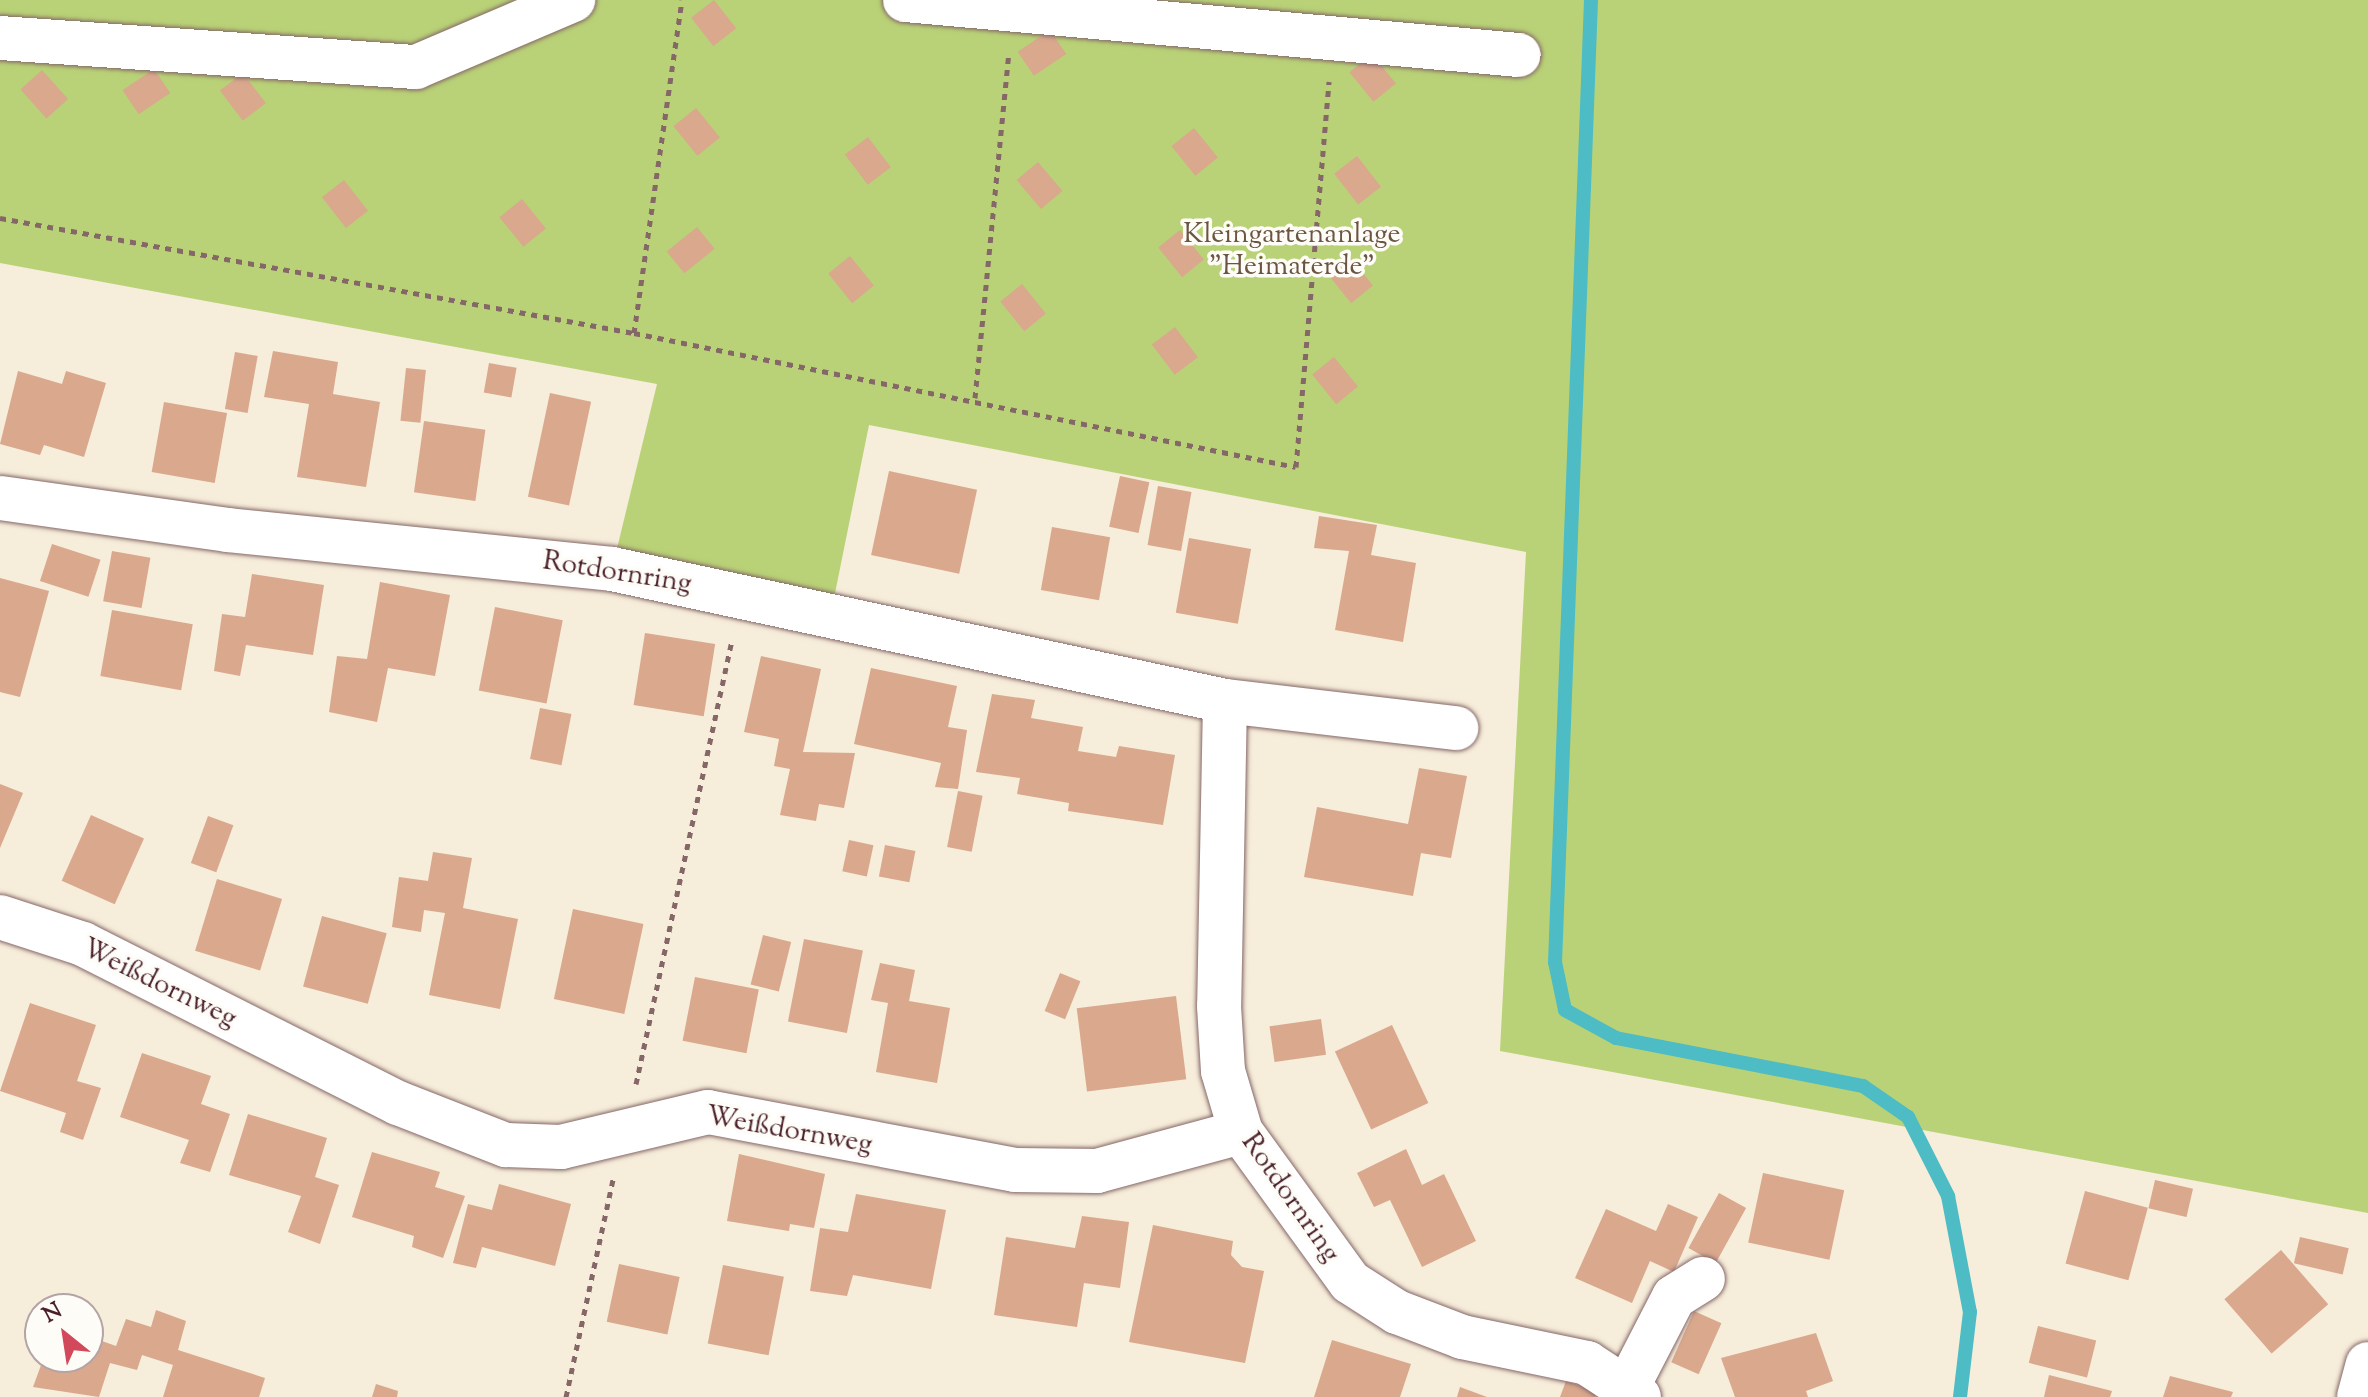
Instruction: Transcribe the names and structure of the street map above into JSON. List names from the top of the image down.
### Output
{
  "streets": {
    "street": ["Rotdornring", "Weißdornweg"]
  },
  "crossings": [
    ["Rotdornring", "Weißdornweg"]
  ],
  "parks": ["Kleingartenanlage \"Heimaterde\""],
  "north": "top left"
}
